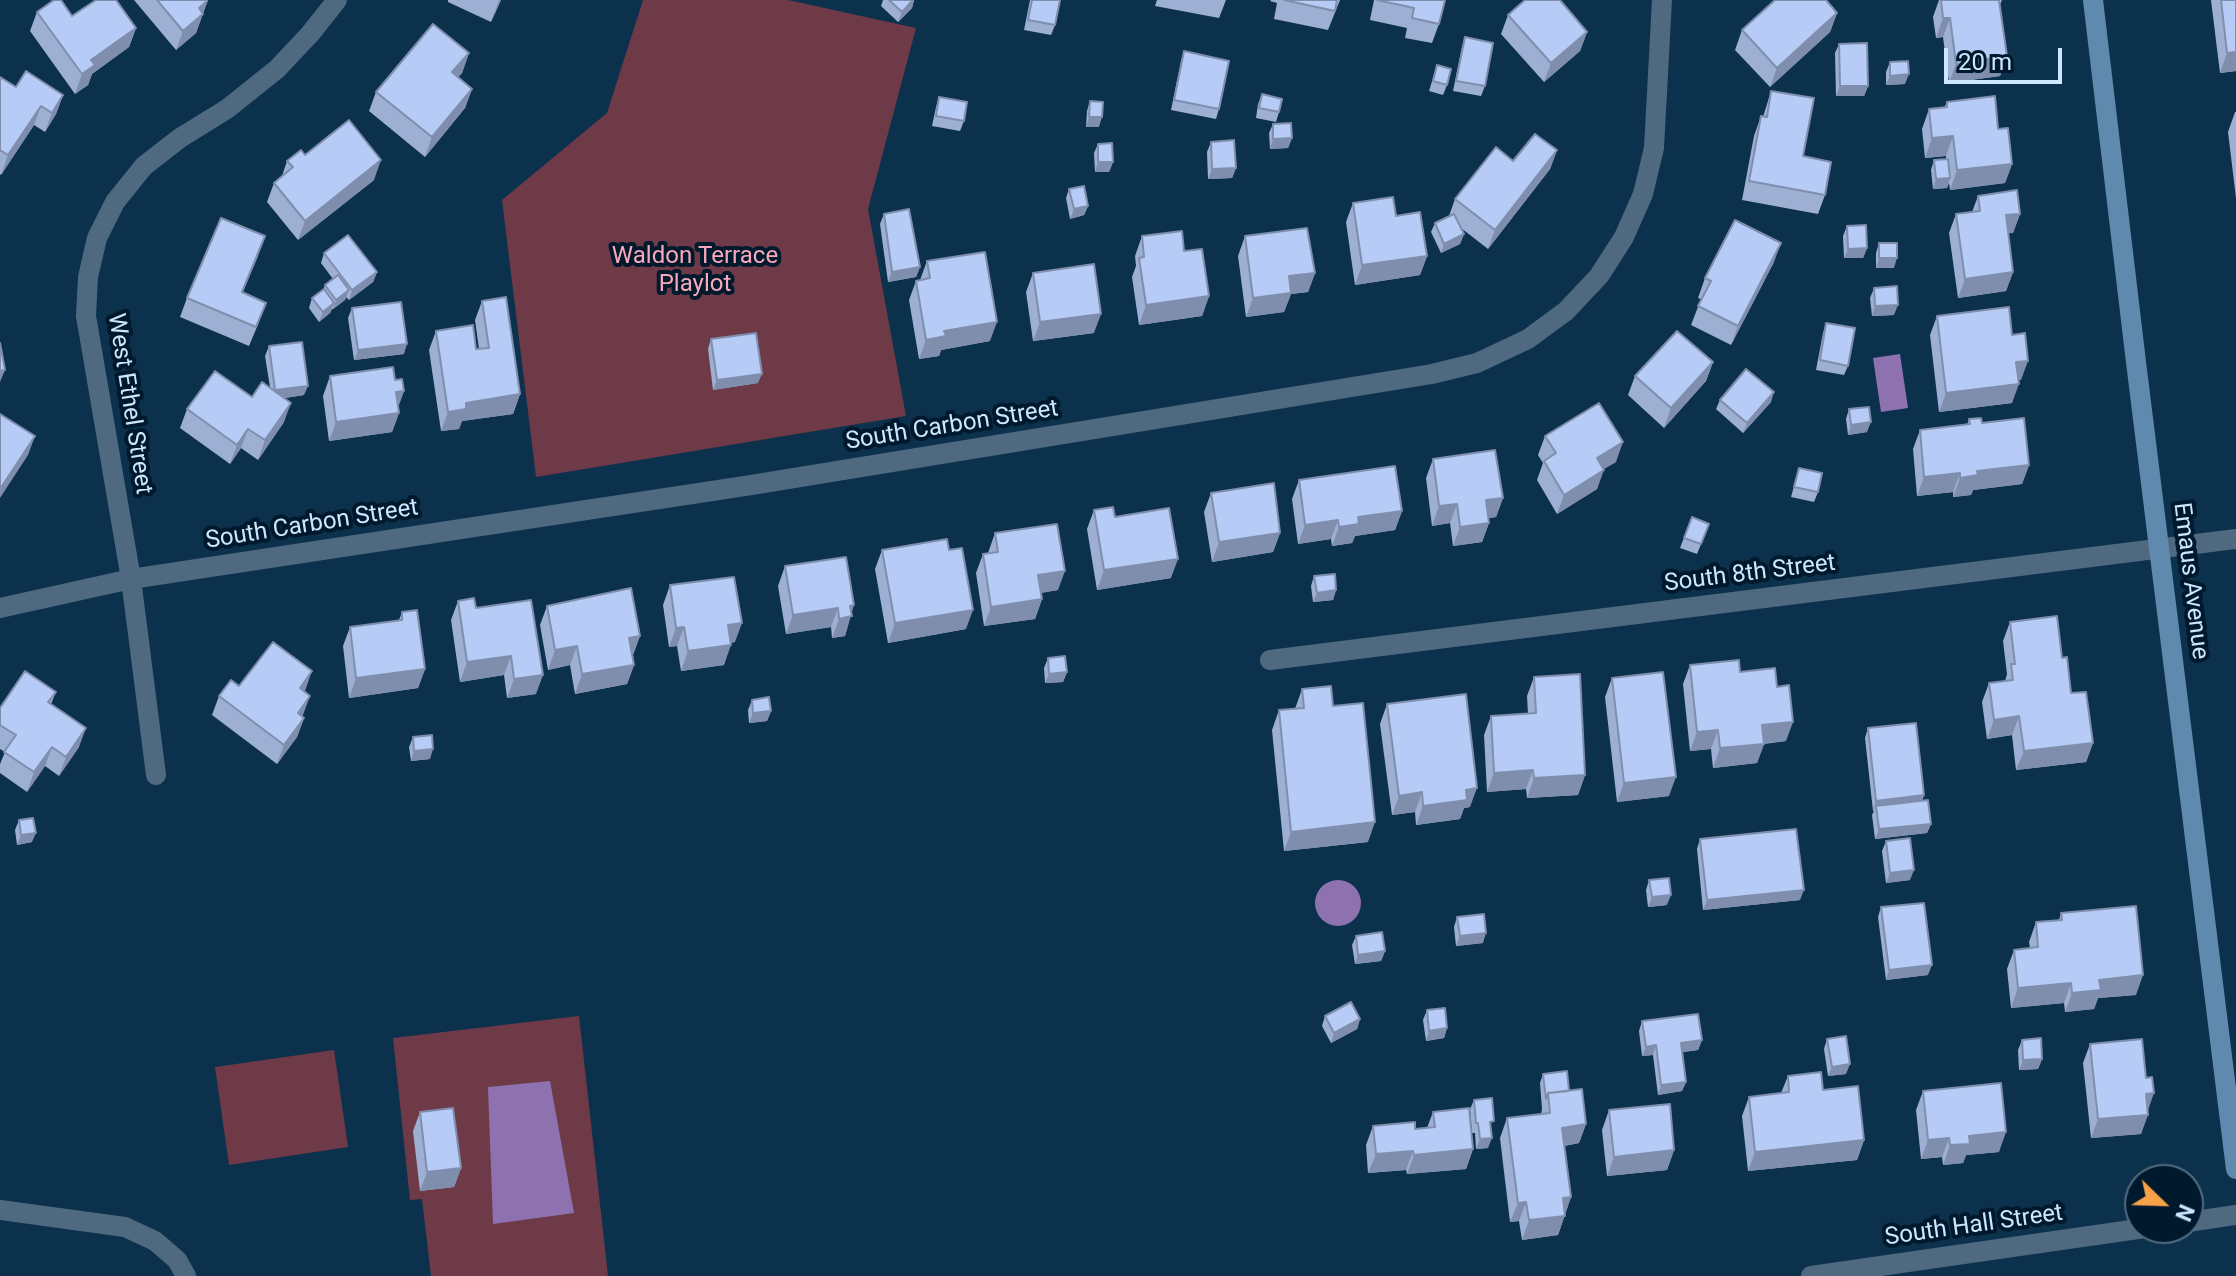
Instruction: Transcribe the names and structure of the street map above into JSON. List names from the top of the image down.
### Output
{
  "streets": {
    "main road": ["Emaus Avenue"],
    "street": [
      "West Ethel Street",
      "South Carbon Street",
      "South 8th Street",
      "South Hall Street"
    ]
  },
  "crossings": [
    ["West Ethel Street", "South Carbon Street"],
    ["South 8th Street", "Emaus Avenue"]
  ],
  "parks": ["Waldon Terrace Playlot"],
  "scale_bar": "20 m",
  "north": "bottom right"
}
